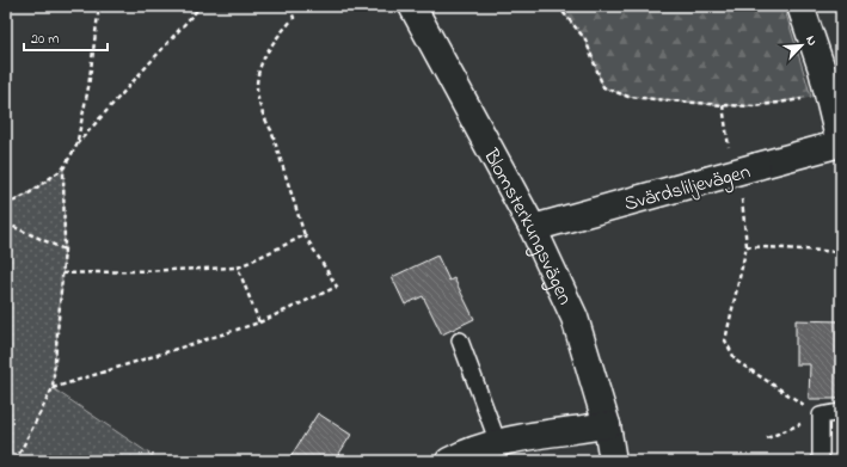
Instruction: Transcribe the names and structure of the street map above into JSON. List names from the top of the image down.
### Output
{
  "streets": {
    "street": ["Svärdsliljevägen", "Blomsterkungsvägen"]
  },
  "crossings": [
    ["Svärdsliljevägen", "Blomsterkungsvägen"]
  ],
  "scale_bar": "20 m",
  "north": "top right"
}
